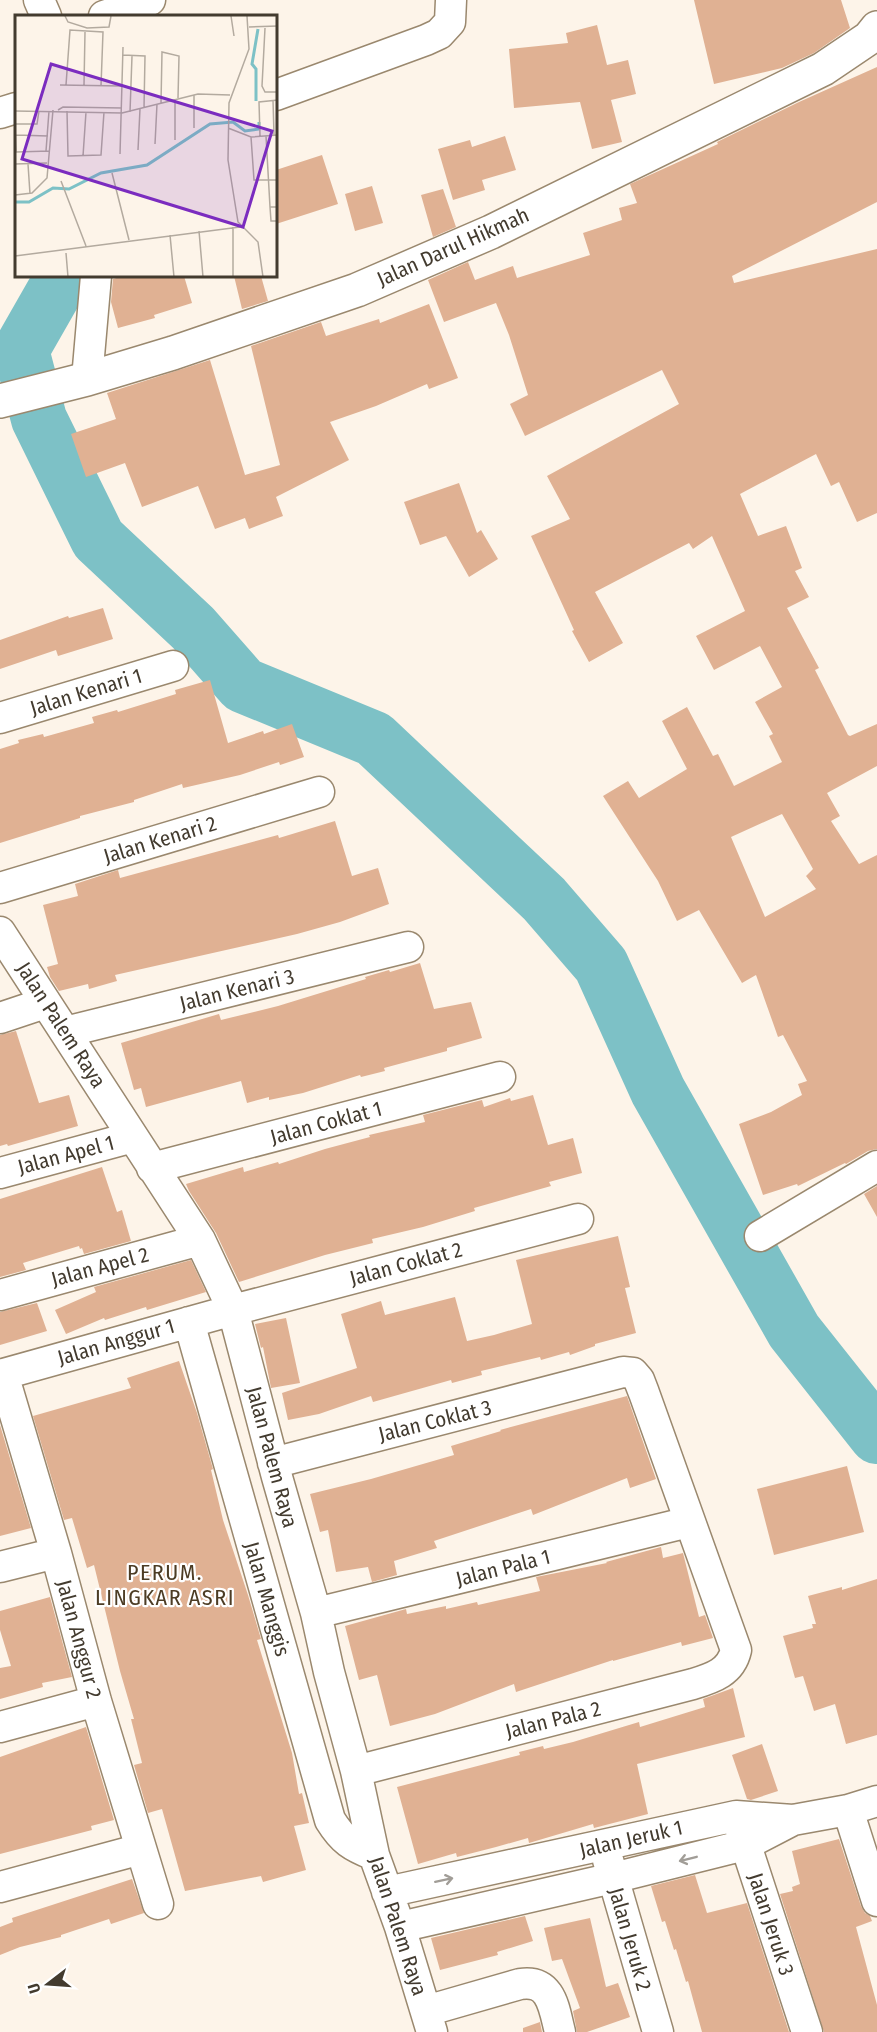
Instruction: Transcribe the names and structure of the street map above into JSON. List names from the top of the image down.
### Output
{
  "streets": {
    "street": [
      "Jalan Darul Hikmah",
      "Jalan Kenari 1",
      "Jalan Kenari 2",
      "Jalan Kenari 3",
      "Jalan Palem Raya",
      "Jalan Coklat 1",
      "Jalan Apel 1",
      "Jalan Coklat 2",
      "Jalan Apel 2",
      "Jalan Anggur 1",
      "Jalan Coklat 3",
      "Jalan Pala 1",
      "Jalan Manggis",
      "Jalan Anggur 2",
      "Jalan Pala 2",
      "Jalan Jeruk 1",
      "Jalan Jeruk 3",
      "Jalan Jeruk 2"
    ]
  },
  "crossings": [
    ["Jalan Kenari 3", "Jalan Palem Raya"],
    ["Jalan Palem Raya", "Jalan Coklat 1"],
    ["Jalan Palem Raya", "Jalan Apel 1"],
    ["Jalan Palem Raya", "Jalan Coklat 2"],
    ["Jalan Palem Raya", "Jalan Apel 2"],
    ["Jalan Palem Raya", "Jalan Anggur 1"],
    ["Jalan Palem Raya", "Jalan Coklat 3"],
    ["Jalan Palem Raya", "Jalan Pala 1"],
    ["Jalan Palem Raya", "Jalan Manggis"],
    ["Jalan Palem Raya", "Jalan Pala 2"],
    ["Jalan Palem Raya", "Jalan Jeruk 1"],
    ["Jalan Coklat 2", "Jalan Anggur 1"],
    ["Jalan Anggur 1", "Jalan Manggis"],
    ["Jalan Anggur 1", "Jalan Anggur 2"],
    ["Jalan Coklat 3", "Jalan Pala 1"],
    ["Jalan Coklat 3", "Jalan Pala 2"],
    ["Jalan Jeruk 1", "Jalan Jeruk 3"],
    ["Jalan Jeruk 1", "Jalan Jeruk 2"]
  ],
  "districts": ["PERUM. LINGKAR ASRI"],
  "north": "left"
}
